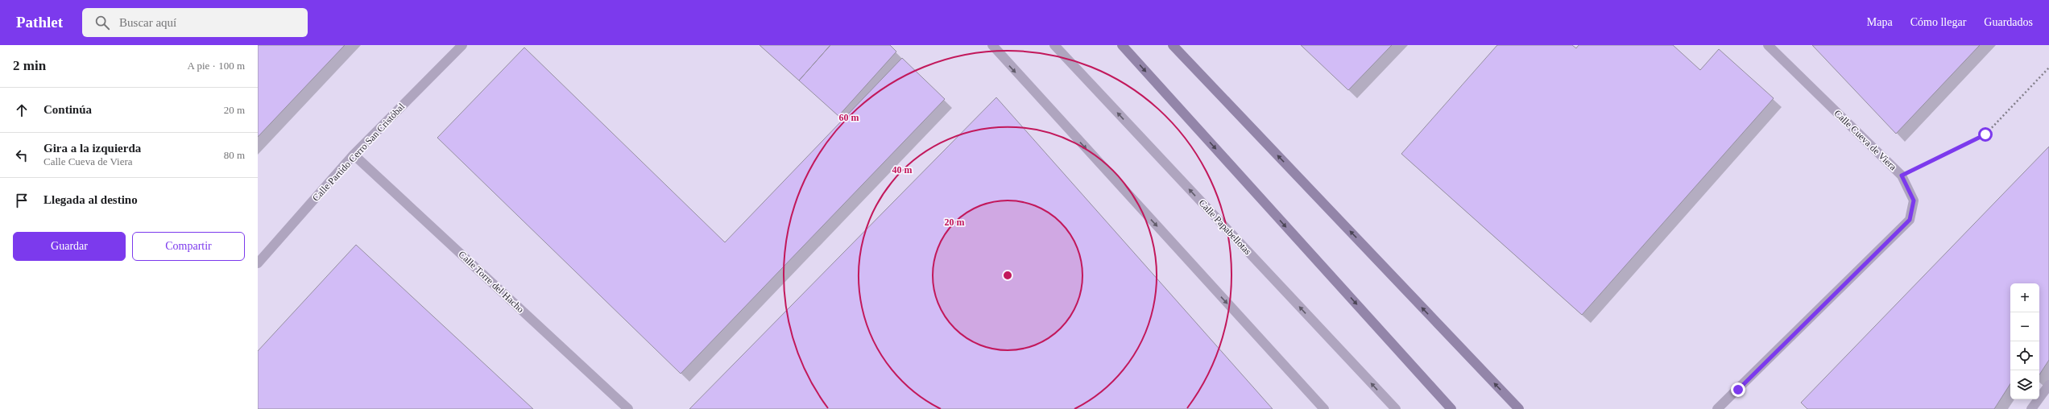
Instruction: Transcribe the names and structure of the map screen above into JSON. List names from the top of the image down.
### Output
{
  "streets": {
    "street": [
      "Calle Cueva de Viera",
      "Calle Partido Cerro San Cristóbal",
      "Calle Papabellotas",
      "Calle Torre del Hacho"
    ]
  },
  "crossings": [
    ["Calle Partido Cerro San Cristóbal", "Calle Torre del Hacho"]
  ],
  "page": {
    "header": "Pathlet",
    "search": "Buscar aquí",
    "nav": ["Mapa", "Cómo llegar", "Guardados"],
    "heading": ["2 min", "A pie · 100 m"],
    "list": [
      ["Continúa", "20 m"],
      ["Gira a la izquierda", "Calle Cueva de Viera", "80 m"],
      "Llegada al destino"
    ],
    "buttons": ["Guardar", "Compartir"],
    "map_buttons": ["+", "−"]
  },
  "rings": ["60 m", "40 m", "20 m"]
}
